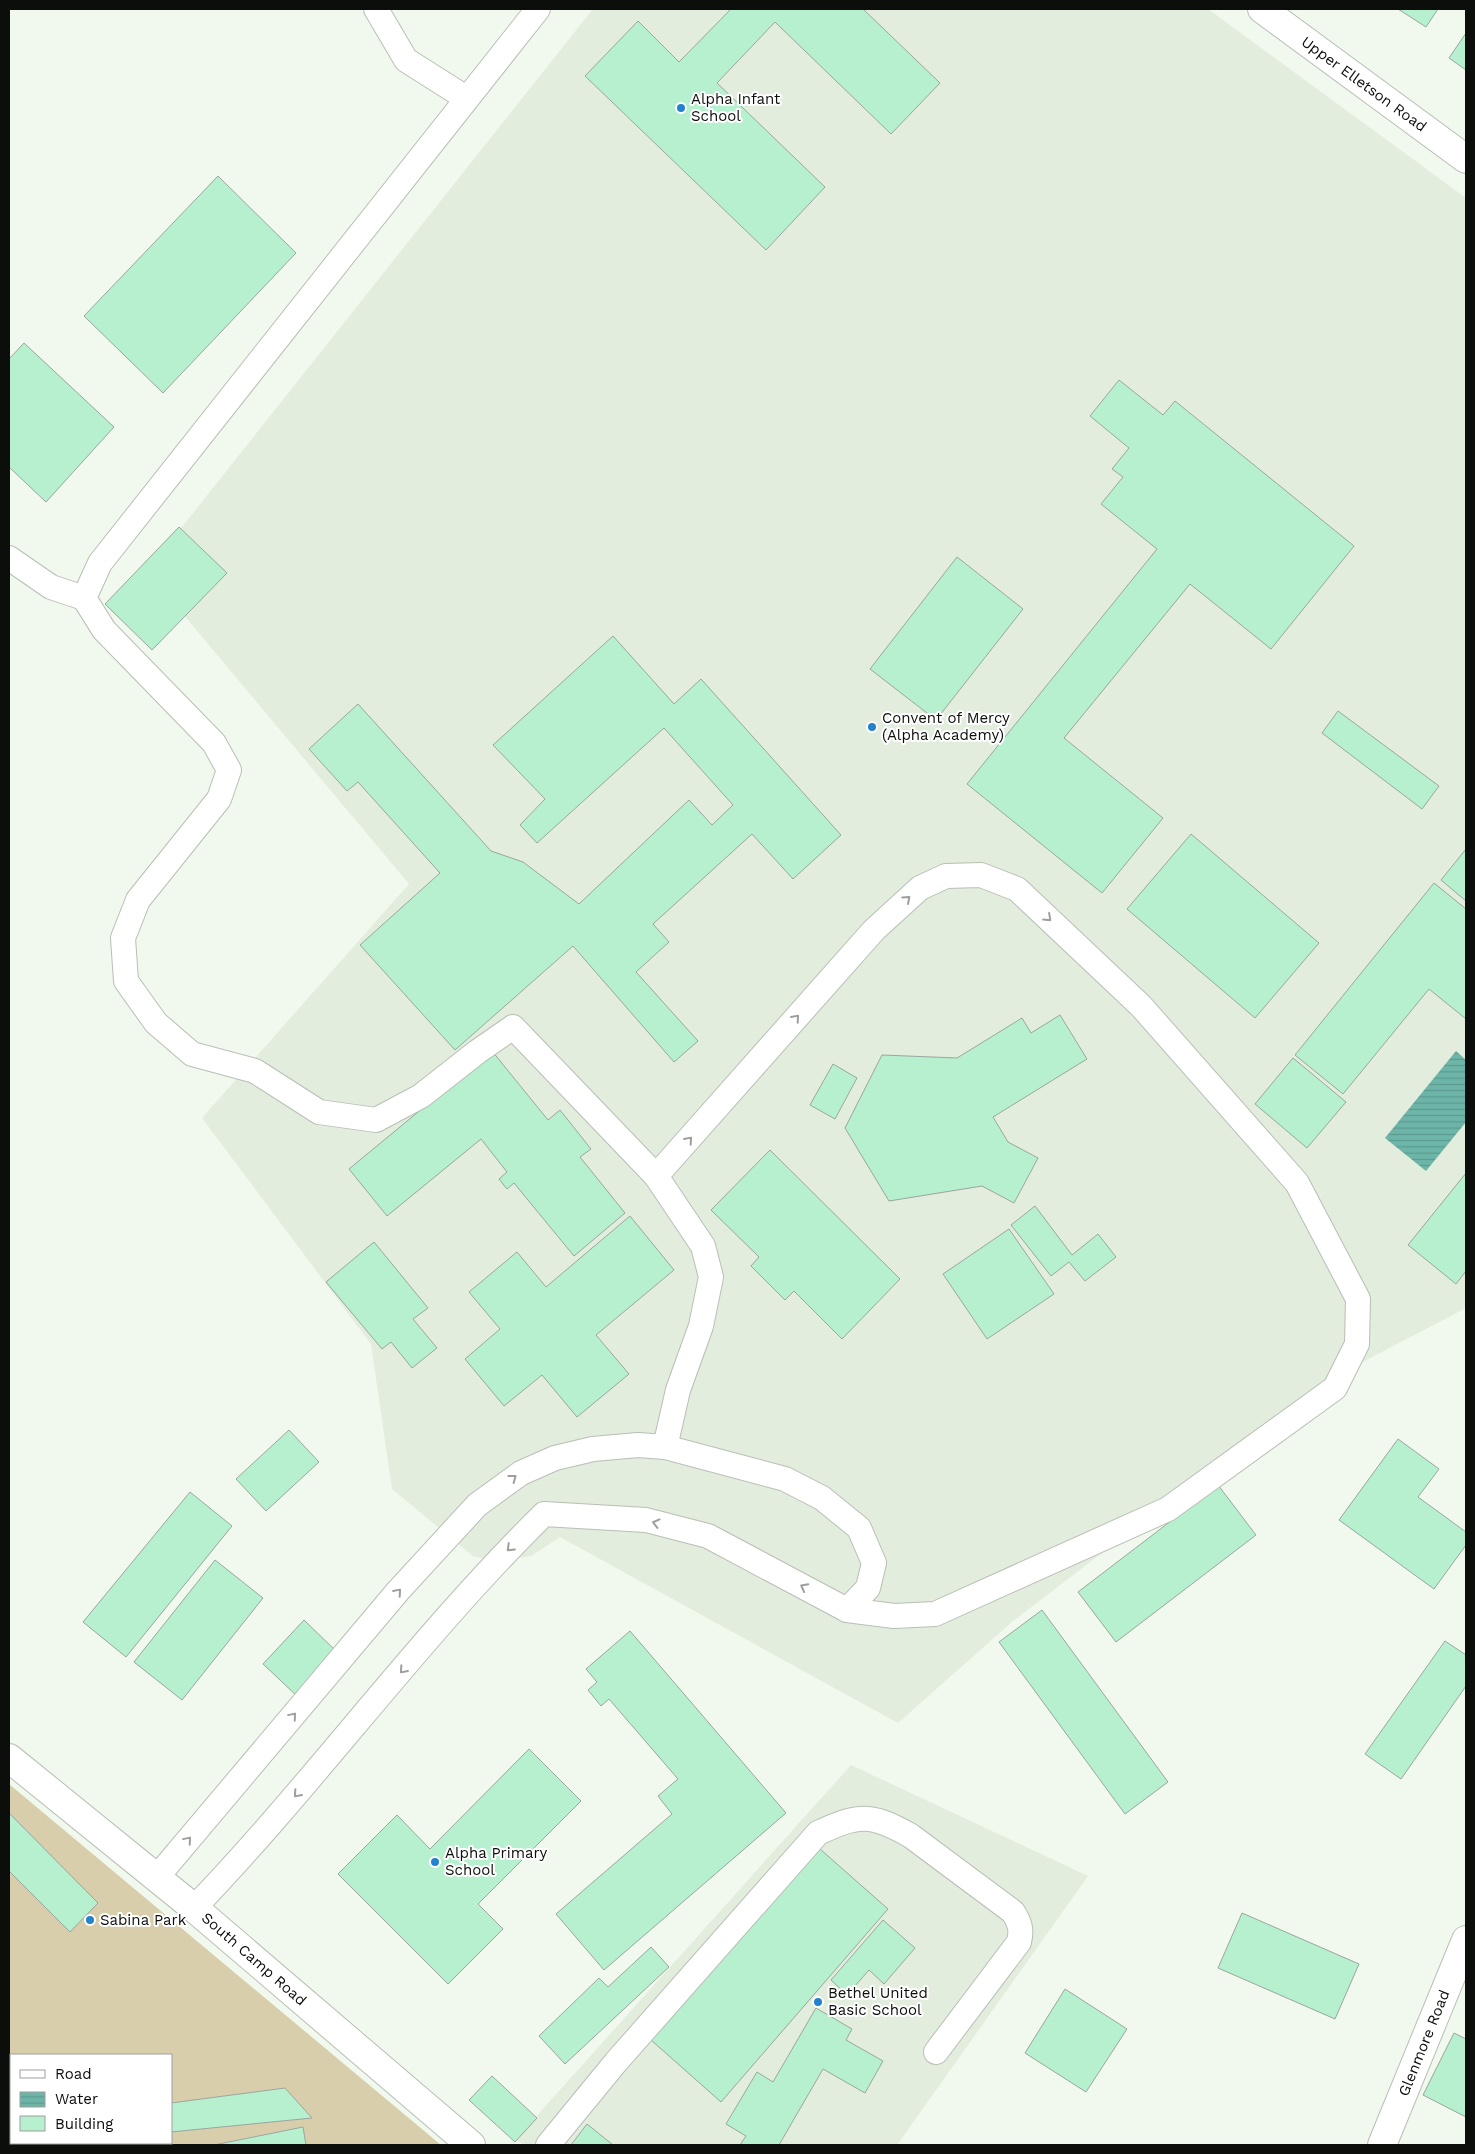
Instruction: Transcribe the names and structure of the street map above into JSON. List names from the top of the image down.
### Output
{
  "streets": {
    "main road": ["Upper Elletson Road", "South Camp Road", "Glenmore Road"]
  },
  "places": [
    "Alpha Infant School",
    "Convent of Mercy (Alpha Academy)",
    "Alpha Primary School",
    "Sabina Park",
    "Bethel United Basic School"
  ],
  "legend": ["Road", "Water", "Building"]
}
